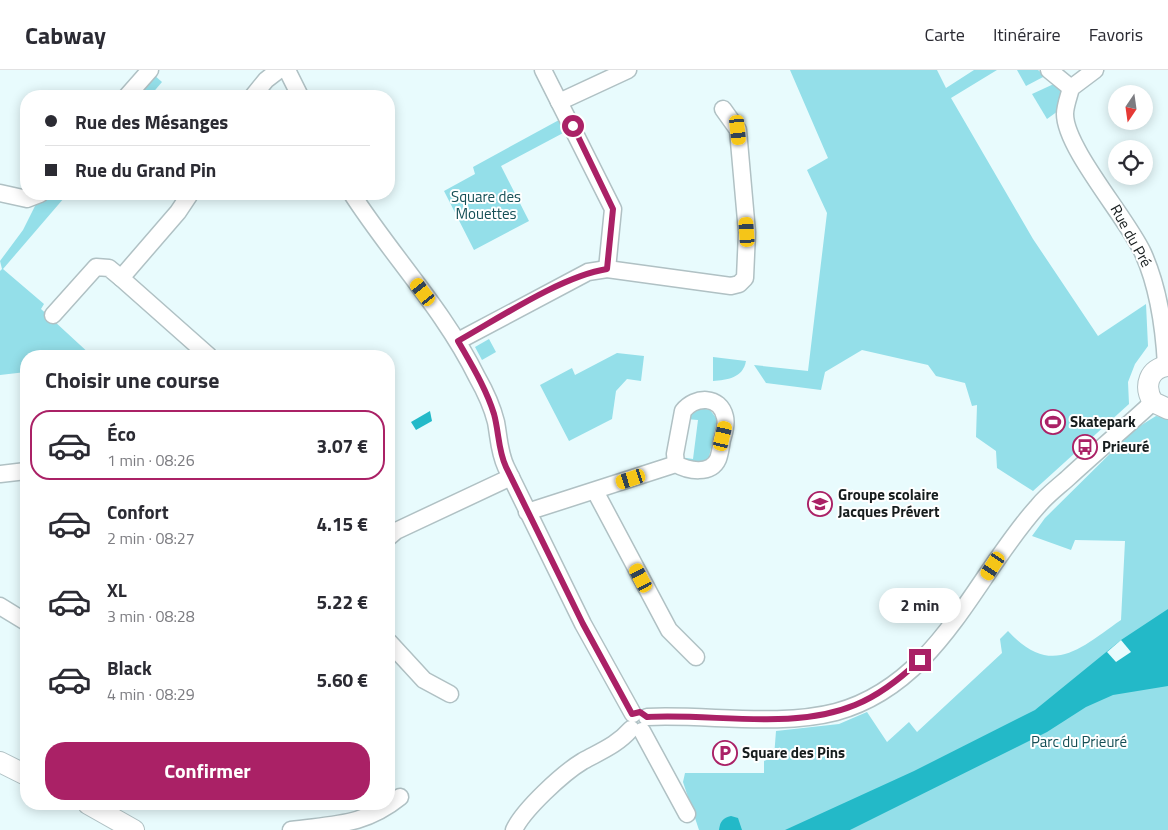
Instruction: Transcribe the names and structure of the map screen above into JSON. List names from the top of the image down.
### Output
{
  "streets": {
    "street": ["Rue du Pré"]
  },
  "parks": ["Square des Mouettes", "Parc du Prieuré"],
  "places": {
    "sports": ["Skatepark"],
    "bus stop": ["Prieuré"],
    "school or university": ["Groupe scolaire Jacques Prévert"],
    "parking": ["Square des Pins"]
  },
  "north": "bottom",
  "page": {
    "header": "Cabway",
    "nav": ["Carte", "Itinéraire", "Favoris"],
    "banner": ["Rue des Mésanges", "Rue du Grand Pin"],
    "heading": "Choisir une course",
    "list": [
      {
        "name": "Éco",
        "note": "1 min · 08:26",
        "value": "3.07 €"
      },
      {
        "name": "Confort",
        "note": "2 min · 08:27",
        "value": "4.15 €"
      },
      {
        "name": "XL",
        "note": "3 min · 08:28",
        "value": "5.22 €"
      },
      {
        "name": "Black",
        "note": "4 min · 08:29",
        "value": "5.60 €"
      }
    ],
    "bubble": "2 min",
    "buttons": "Confirmer"
  }
}
